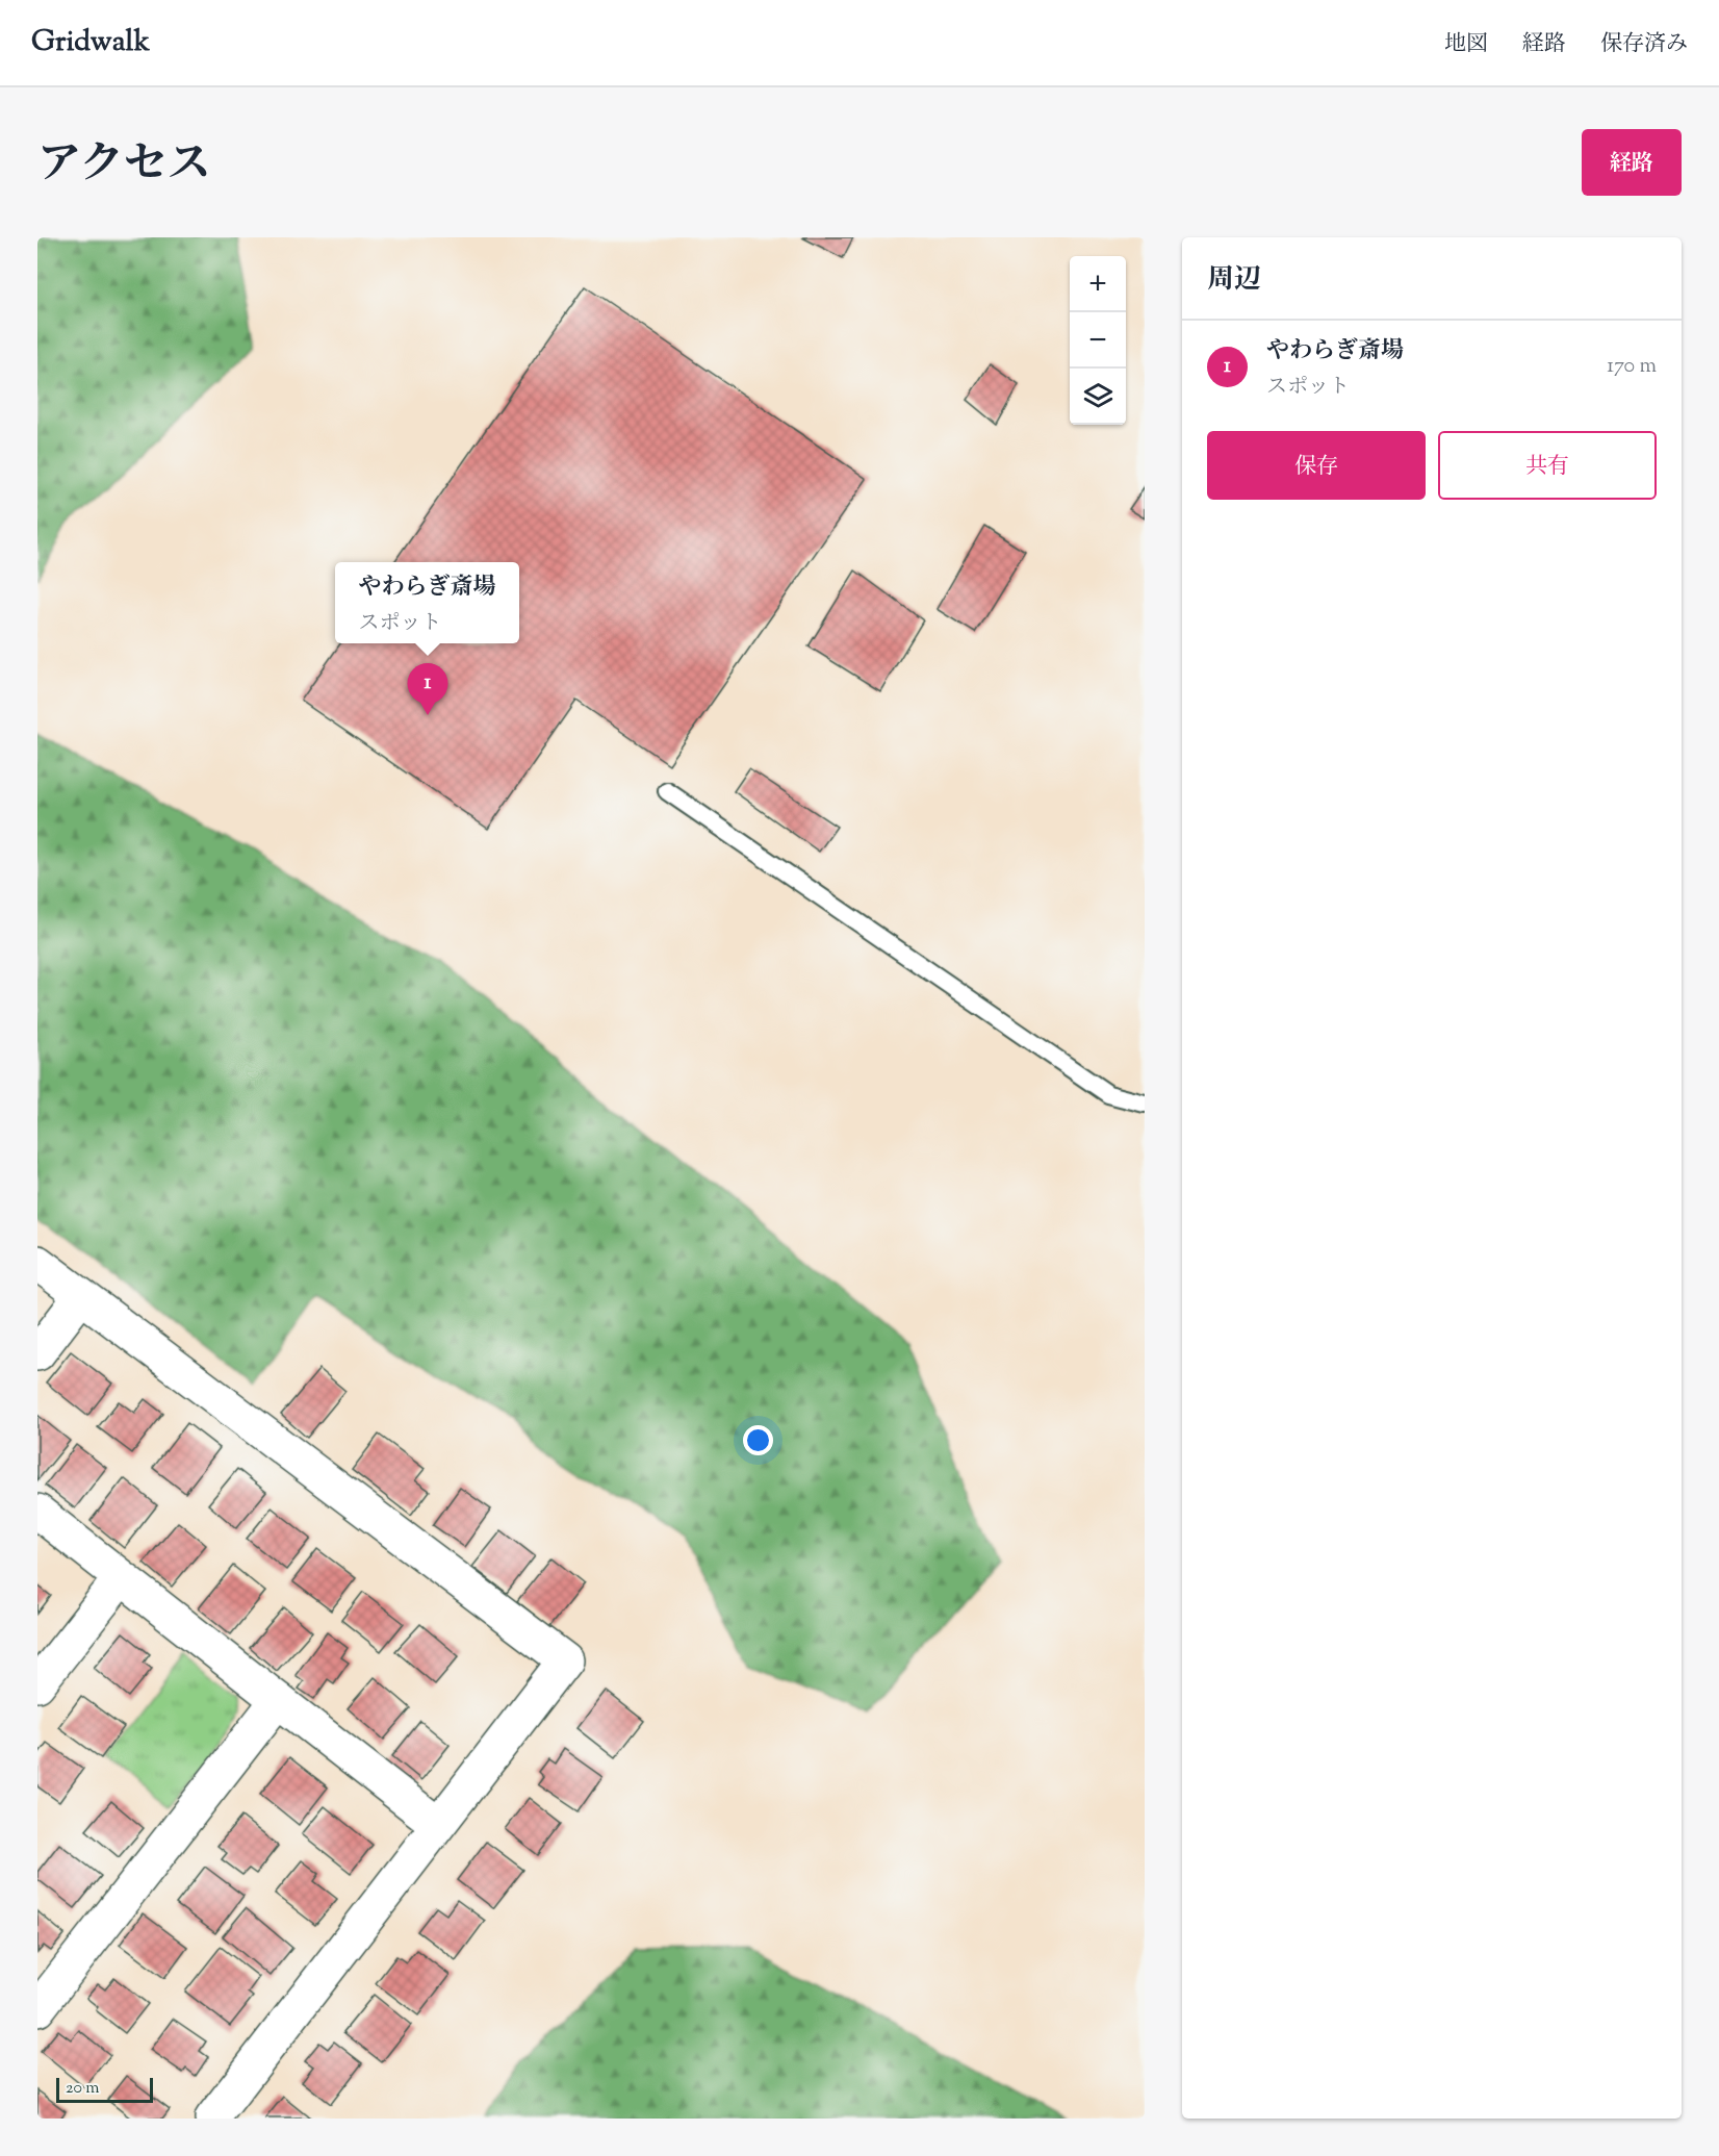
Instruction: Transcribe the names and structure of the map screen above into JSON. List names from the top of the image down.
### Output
{
  "scale_bar": "20 m",
  "page": {
    "header": "Gridwalk",
    "nav": ["地図", "経路", "保存済み"],
    "title": "アクセス",
    "buttons": [
      "経路",
      ["保存", "共有"]
    ],
    "heading": "周辺",
    "map_buttons": ["+", "−"],
    "list": [
      {
        "mark": "1",
        "name": "やわらぎ斎場",
        "note": "スポット",
        "value": "170 m"
      }
    ],
    "popup": ["やわらぎ斎場", "スポット"],
    "pins": "1",
    "scale": "20 m"
  }
}
